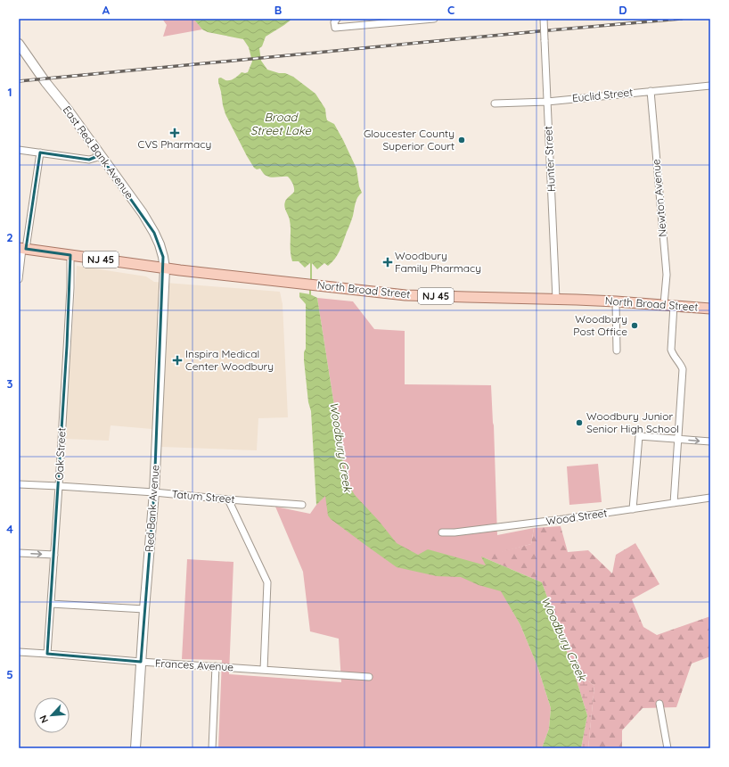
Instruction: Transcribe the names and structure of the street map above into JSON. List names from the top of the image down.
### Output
{
  "streets": {
    "main road": ["NJ 45", "North Broad Street"],
    "street": [
      "Euclid Street",
      "East Red Bank Avenue",
      "Hunter Street",
      "Newton Avenue",
      "Oak Street",
      "Tatum Street",
      "Red Bank Avenue",
      "Wood Street",
      "Frances Avenue"
    ]
  },
  "crossings": [
    ["Euclid Street", "Hunter Street"],
    ["Euclid Street", "Newton Avenue"],
    ["East Red Bank Avenue", "North Broad Street"],
    ["East Red Bank Avenue", "Red Bank Avenue"],
    ["Hunter Street", "North Broad Street"],
    ["Newton Avenue", "North Broad Street"],
    ["Newton Avenue", "Wood Street"],
    ["North Broad Street", "Oak Street"],
    ["North Broad Street", "Red Bank Avenue"],
    ["Oak Street", "Tatum Street"],
    ["Oak Street", "Frances Avenue"],
    ["Tatum Street", "Red Bank Avenue"],
    ["Red Bank Avenue", "Frances Avenue"]
  ],
  "water": ["Broad Street Lake", "Woodbury Creek"],
  "places": {
    "health": ["CVS Pharmacy", "Woodbury Family Pharmacy", "Inspira Medical Center Woodbury"],
    "other": ["Gloucester County Superior Court", "Woodbury Post Office", "Woodbury Junior Senior High School"]
  },
  "north": "bottom left",
  "grid": {
    "columns": [
      "A",
      "B",
      "C",
      "D"
    ],
    "rows": [
      "1",
      "2",
      "3",
      "4",
      "5"
    ]
  }
}
